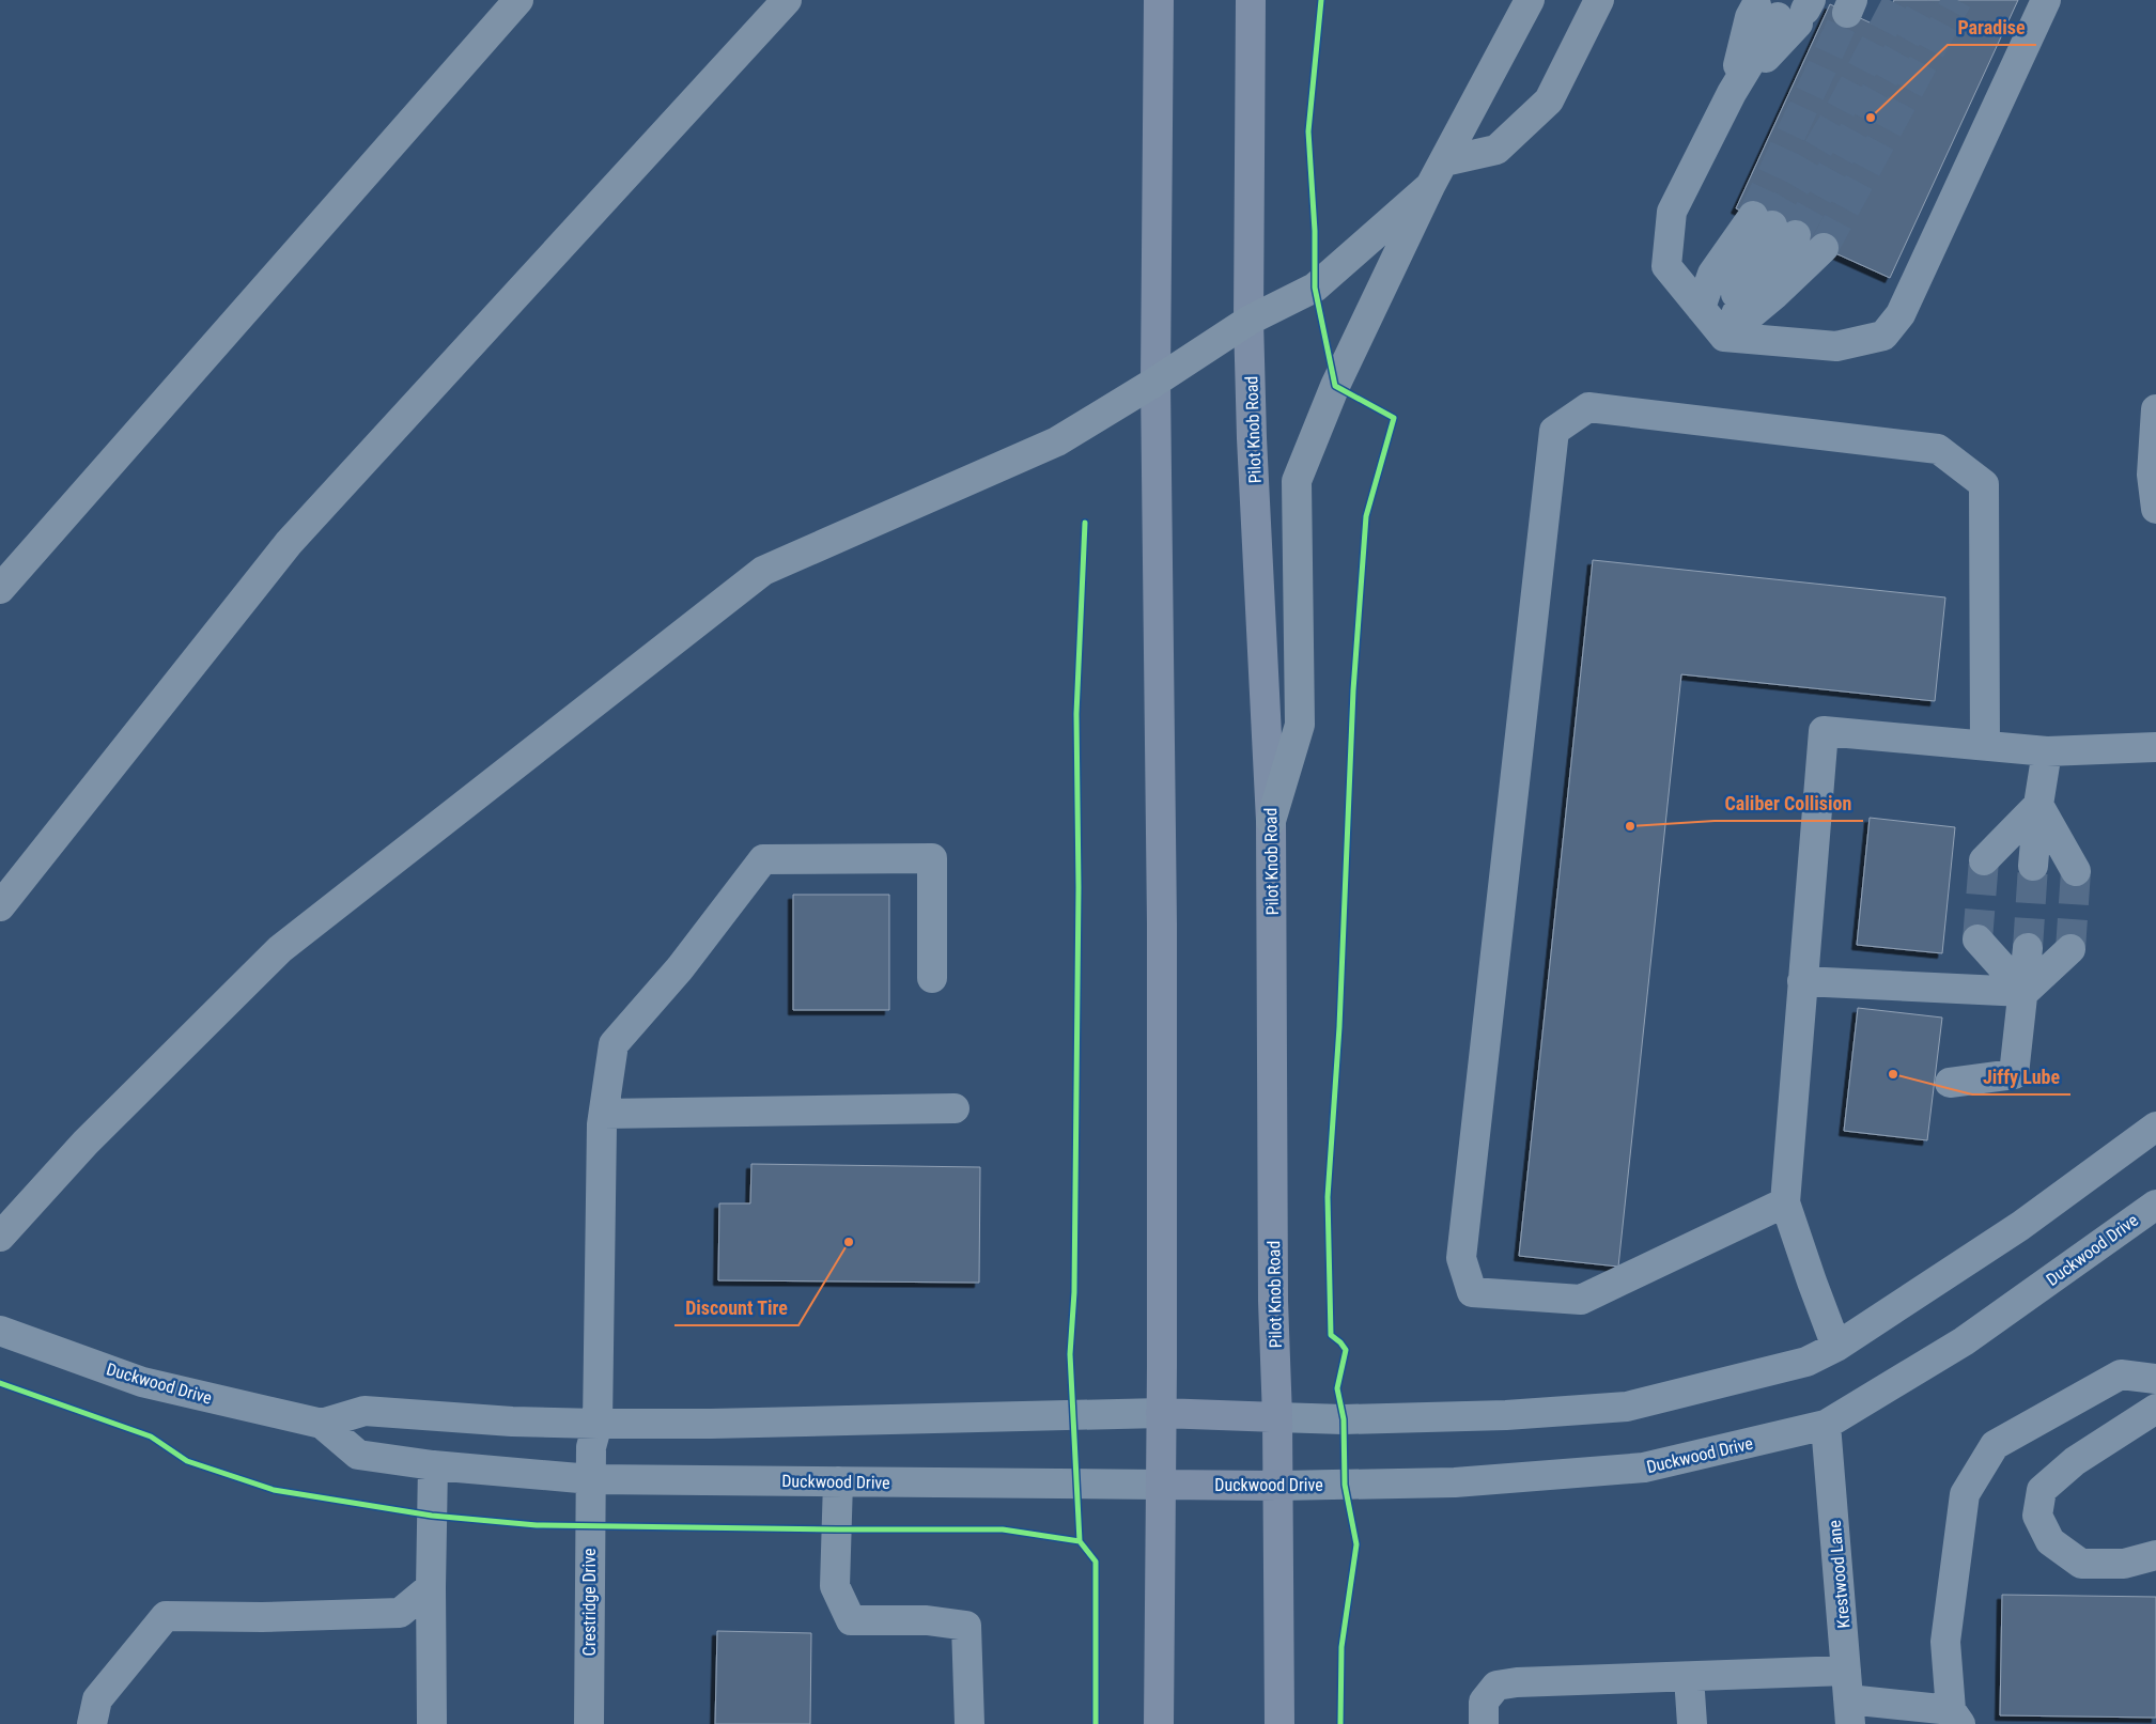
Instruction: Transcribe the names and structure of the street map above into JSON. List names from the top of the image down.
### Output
{
  "streets": {
    "main road": ["Pilot Knob Road", "Duckwood Drive"],
    "street": ["Krestwood Lane", "Crestridge Drive"]
  },
  "crossings": [
    ["Pilot Knob Road", "Duckwood Drive"],
    ["Duckwood Drive", "Krestwood Lane"],
    ["Duckwood Drive", "Crestridge Drive"]
  ],
  "places": [
    "Paradise",
    "Caliber Collision",
    "Jiffy Lube",
    "Discount Tire"
  ]
}
